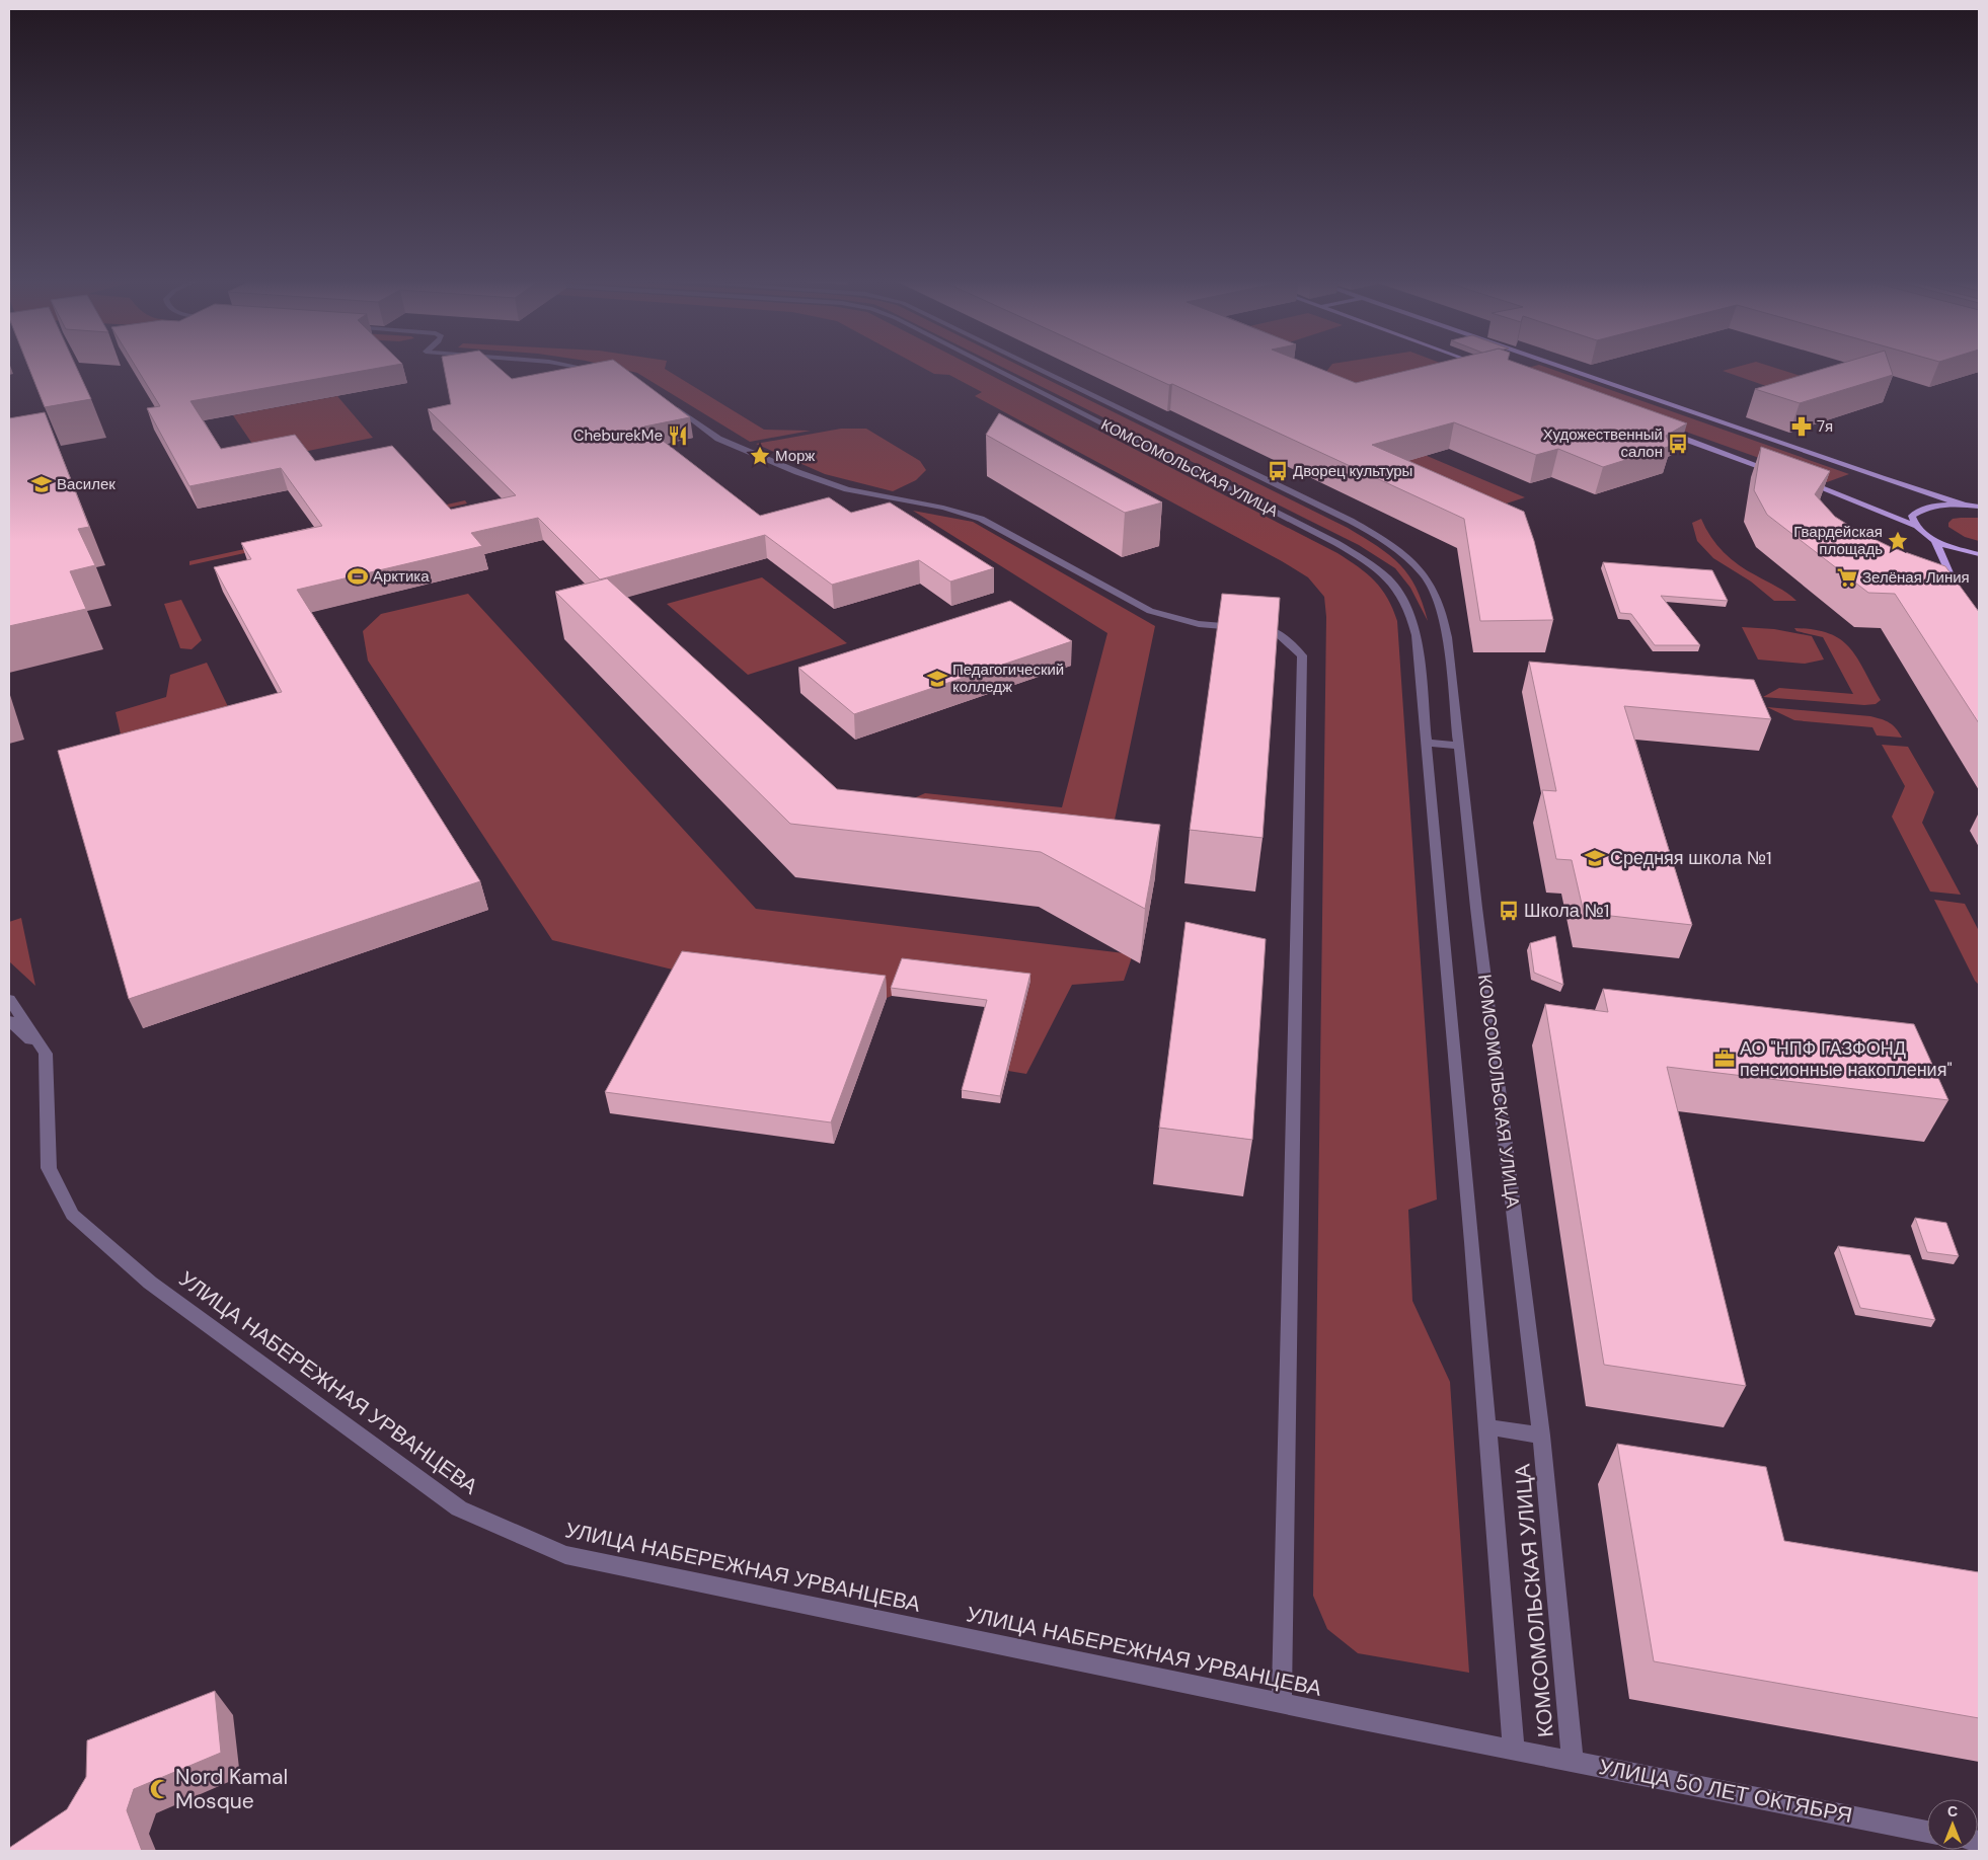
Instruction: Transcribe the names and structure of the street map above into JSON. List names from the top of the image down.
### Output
{
  "streets": {
    "street": ["КОМСОМОЛЬСКАЯ УЛИЦА", "УЛИЦА НАБЕРЕЖНАЯ УРВАНЦЕВА", "УЛИЦА 50 ЛЕТ ОКТЯБРЯ"]
  },
  "crossings": [
    ["КОМСОМОЛЬСКАЯ УЛИЦА", "УЛИЦА НАБЕРЕЖНАЯ УРВАНЦЕВА"],
    ["КОМСОМОЛЬСКАЯ УЛИЦА", "УЛИЦА 50 ЛЕТ ОКТЯБРЯ"],
    ["УЛИЦА НАБЕРЕЖНАЯ УРВАНЦЕВА", "УЛИЦА 50 ЛЕТ ОКТЯБРЯ"]
  ],
  "places": {
    "pharmacy": ["7я"],
    "restaurant": ["CheburekMe"],
    "bus stop": ["Художественный салон", "Дворец культуры", "Школа №1"],
    "place": ["Морж", "Гвардейская площадь"],
    "school or university": ["Василек", "Педагогический колледж", "Средняя школа №1"],
    "sports": ["Арктика"],
    "supermarket": ["Зелёная Линия"],
    "office": ["АО \"НПФ ГАЗФОНД пенсионные накопления\""],
    "mosque": ["Nord Kamal Mosque"]
  },
  "north": "top"
}
